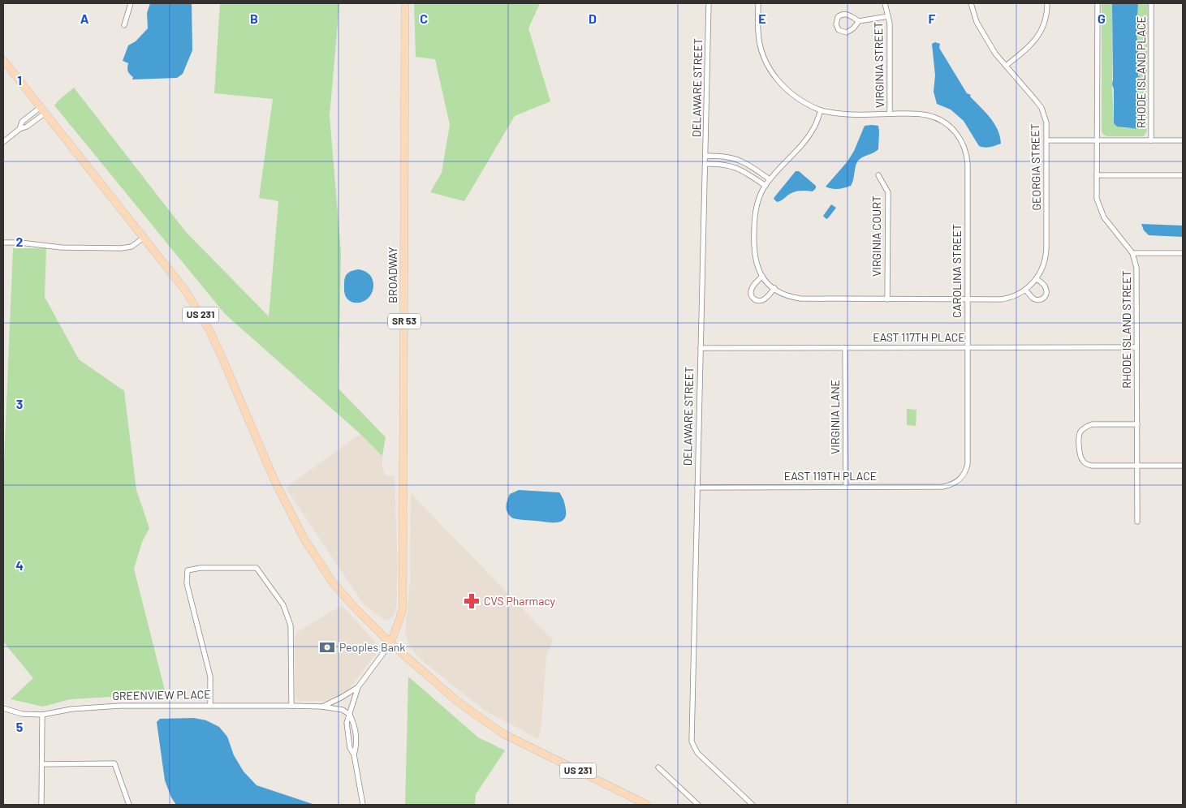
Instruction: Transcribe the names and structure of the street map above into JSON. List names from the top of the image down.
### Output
{
  "streets": {
    "main road": ["BROADWAY", "US 231", "SR 53"],
    "street": [
      "VIRGINIA STREET",
      "RHODE ISLAND PLACE",
      "DELAWARE STREET",
      "GEORGIA STREET",
      "VIRGINIA COURT",
      "CAROLINA STREET",
      "RHODE ISLAND STREET",
      "EAST 117TH PLACE",
      "VIRGINIA LANE",
      "EAST 119TH PLACE",
      "GREENVIEW PLACE"
    ]
  },
  "crossings": [
    ["VIRGINIA STREET", "CAROLINA STREET"],
    ["DELAWARE STREET", "EAST 117TH PLACE"],
    ["DELAWARE STREET", "EAST 119TH PLACE"],
    ["GEORGIA STREET", "CAROLINA STREET"],
    ["CAROLINA STREET", "EAST 117TH PLACE"],
    ["CAROLINA STREET", "EAST 119TH PLACE"],
    ["BROADWAY", "US 231"],
    ["RHODE ISLAND STREET", "EAST 117TH PLACE"],
    ["EAST 117TH PLACE", "VIRGINIA LANE"],
    ["VIRGINIA LANE", "EAST 119TH PLACE"]
  ],
  "places": {
    "pharmacy": ["CVS Pharmacy"],
    "bank": ["Peoples Bank"]
  },
  "grid": {
    "columns": [
      "A",
      "B",
      "C",
      "D",
      "E",
      "F",
      "G"
    ],
    "rows": [
      "1",
      "2",
      "3",
      "4",
      "5"
    ]
  }
}
